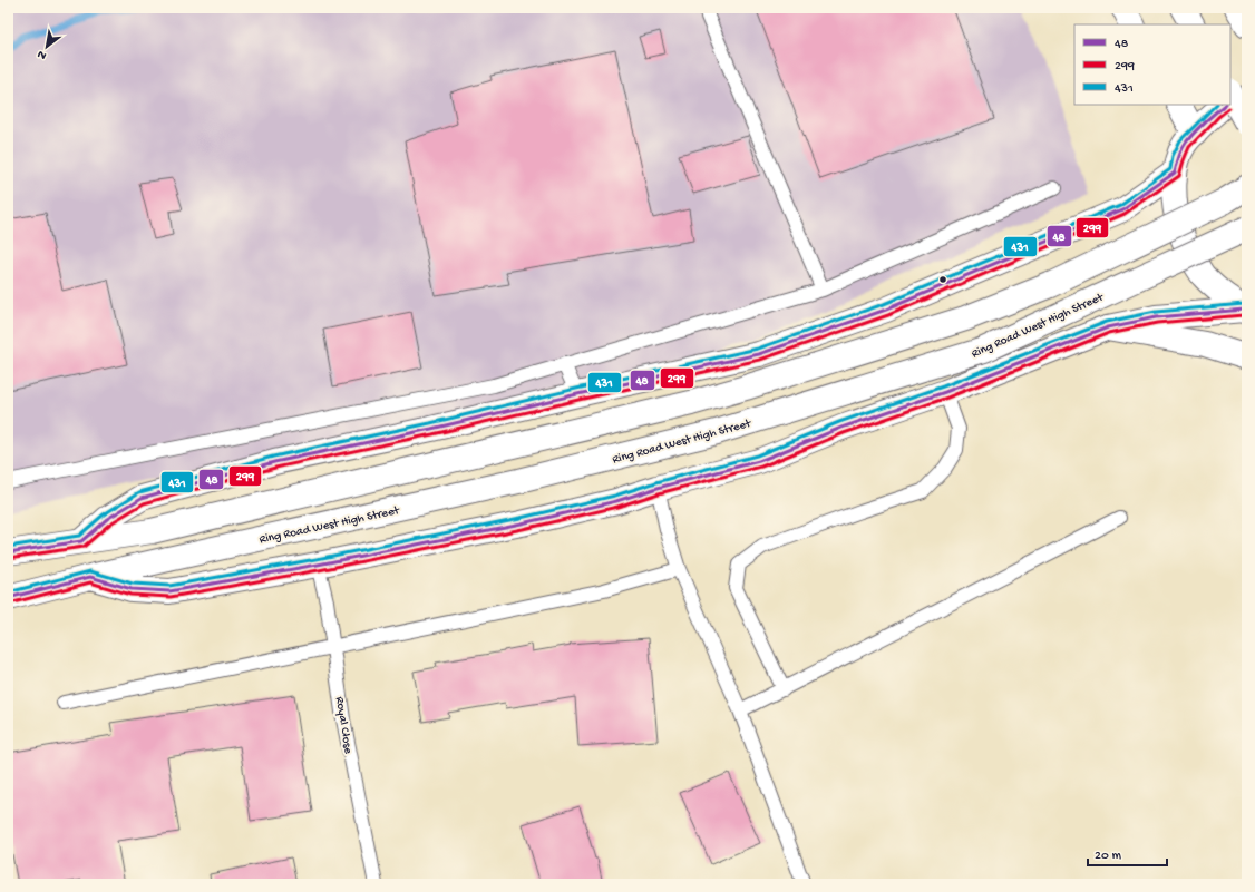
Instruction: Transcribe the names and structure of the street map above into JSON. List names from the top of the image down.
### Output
{
  "streets": {
    "main road": ["Ring Road West High Street"],
    "lane": ["Royal Close"]
  },
  "lines": ["transit line 48", "transit line 431", "transit line 299"],
  "legend": ["48", "299", "431"],
  "scale_bar": "20 m",
  "north": "bottom left"
}
